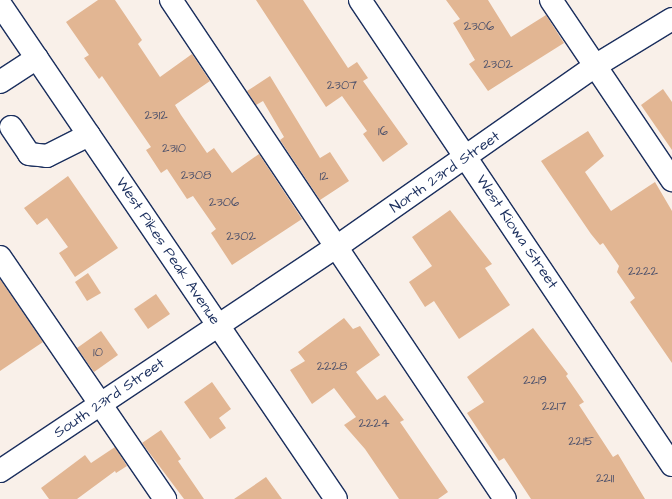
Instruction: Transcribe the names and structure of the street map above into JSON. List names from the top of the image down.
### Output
{
  "streets": {
    "street": [
      "North 23rd Street",
      "West Kiowa Street",
      "West Pikes Peak Avenue",
      "South 23rd Street"
    ]
  },
  "crossings": [
    ["North 23rd Street", "West Kiowa Street"],
    ["North 23rd Street", "West Pikes Peak Avenue"],
    ["North 23rd Street", "South 23rd Street"],
    ["West Pikes Peak Avenue", "South 23rd Street"]
  ],
  "house_numbers": [
    "2306",
    "2302",
    "2307",
    "2312",
    "16",
    "2310",
    "2308",
    "12",
    "2306",
    "2302",
    "2222",
    "10",
    "2228",
    "2219",
    "2217",
    "2224",
    "2215",
    "2211"
  ]
}
